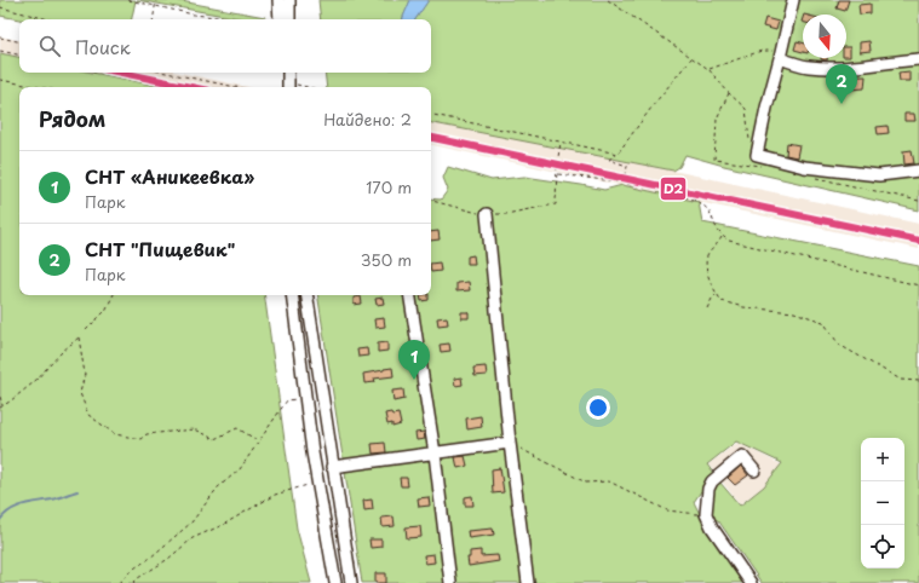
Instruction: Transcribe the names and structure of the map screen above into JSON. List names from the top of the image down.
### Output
{
  "lines": ["transit line D2"],
  "north": "bottom",
  "page": {
    "search": "Поиск",
    "pins": ["2", "1"],
    "heading": ["Рядом", "Найдено: 2"],
    "list": [
      {
        "mark": "1",
        "name": "СНТ «Аникеевка»",
        "note": "Парк",
        "value": "170 m"
      },
      {
        "mark": "2",
        "name": "СНТ \"Пищевик\"",
        "note": "Парк",
        "value": "350 m"
      }
    ],
    "map_buttons": ["+", "−"]
  }
}
